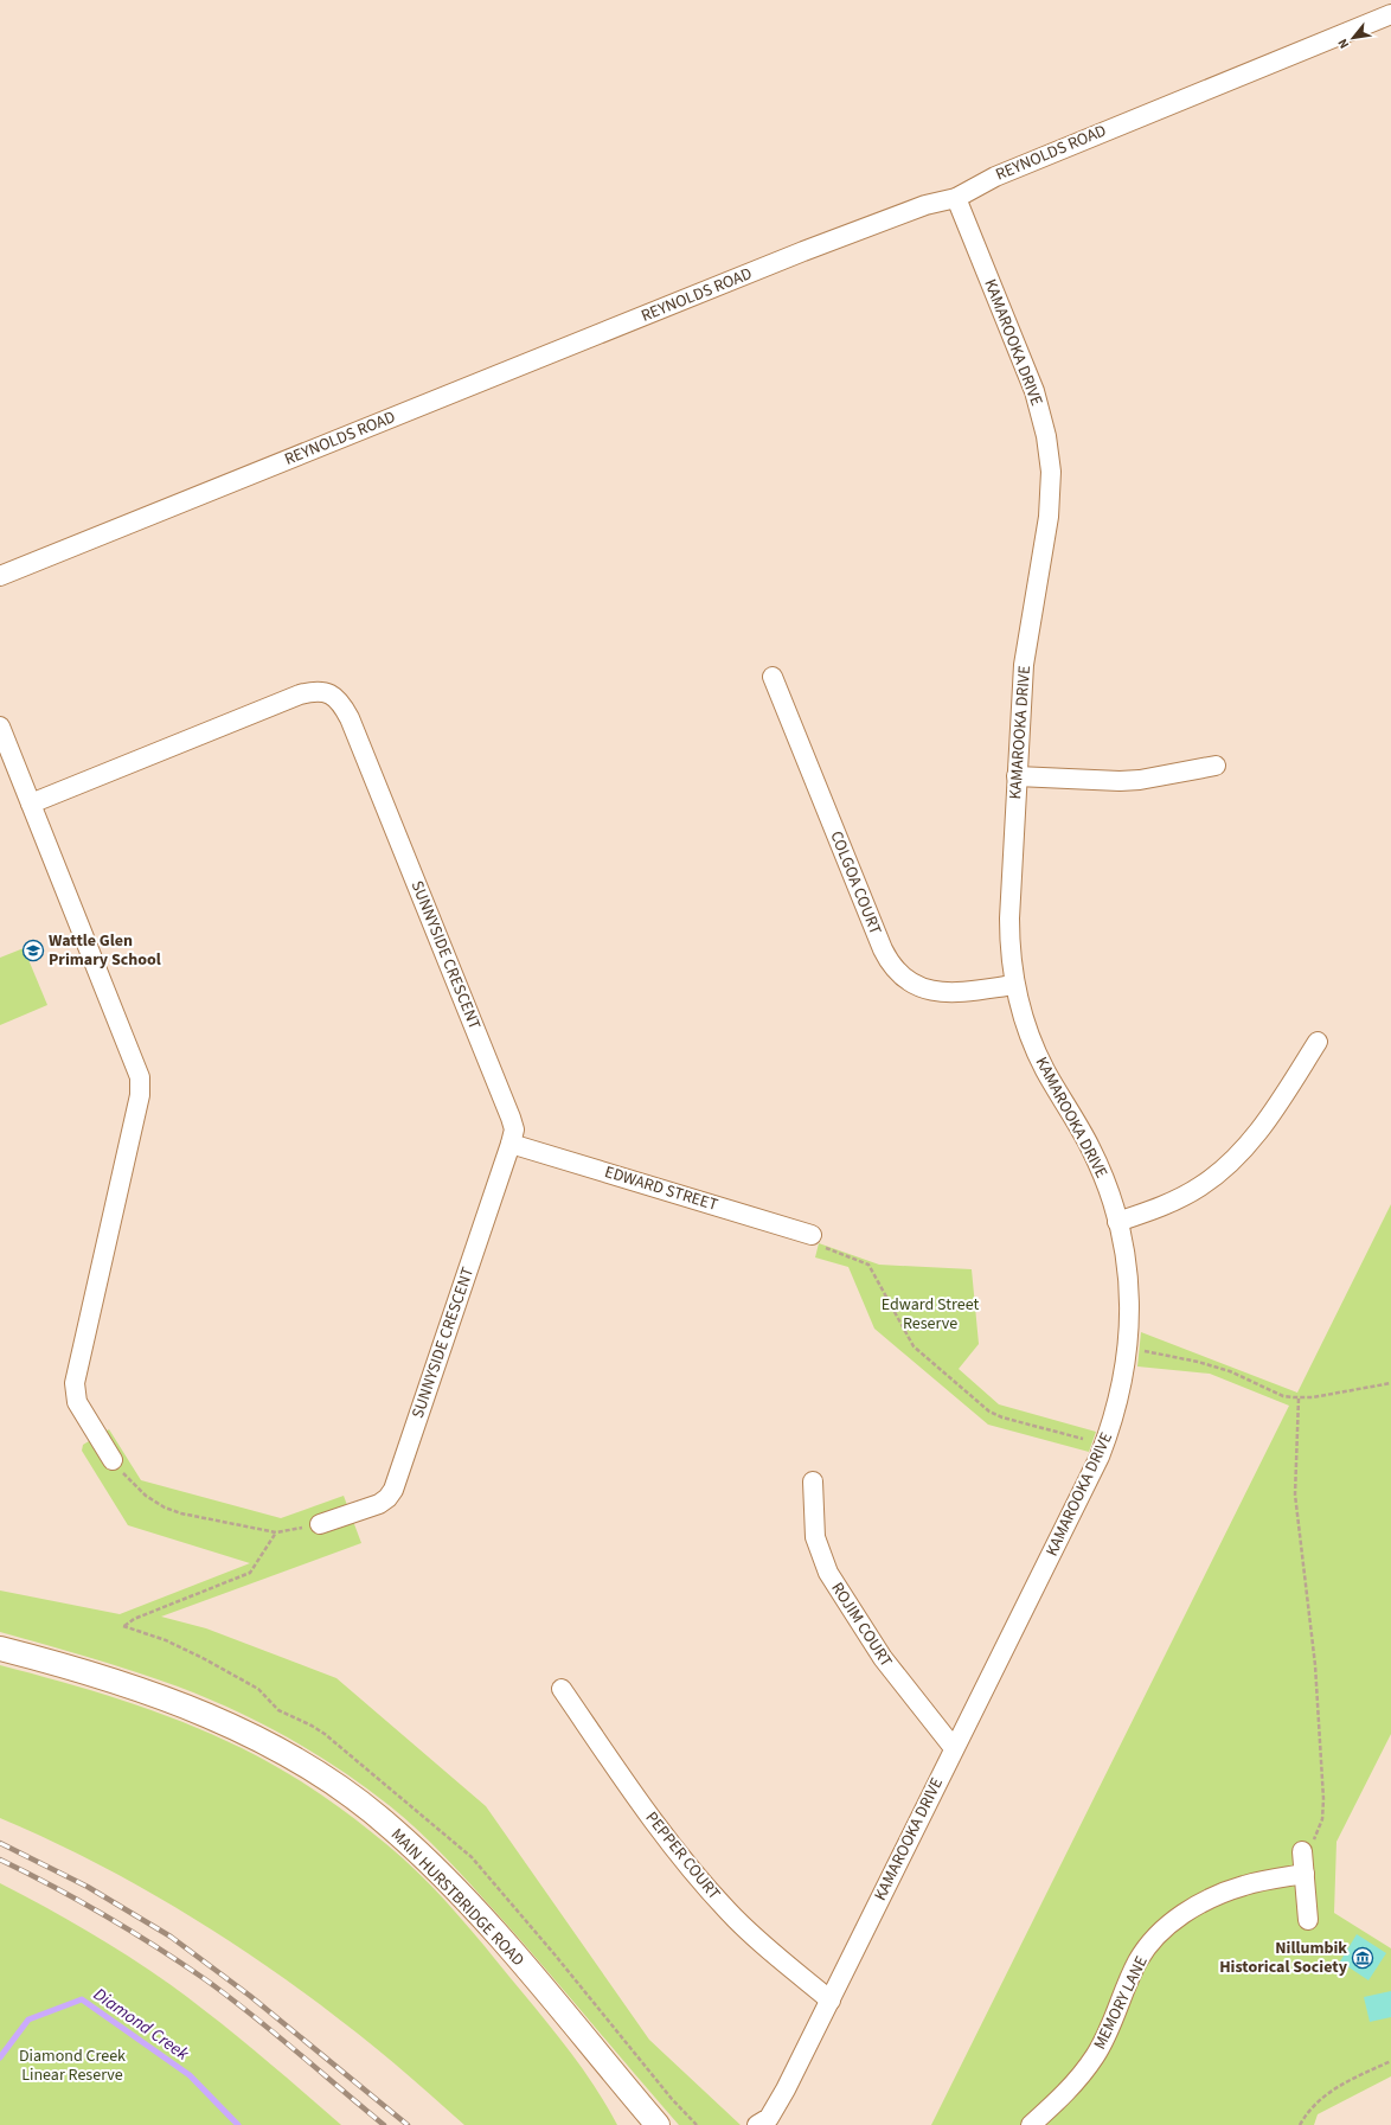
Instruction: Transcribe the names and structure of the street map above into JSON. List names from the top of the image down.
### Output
{
  "streets": {
    "main road": ["MAIN HURSTBRIDGE ROAD"],
    "street": [
      "REYNOLDS ROAD",
      "KAMAROOKA DRIVE",
      "COLGOA COURT",
      "SUNNYSIDE CRESCENT",
      "EDWARD STREET",
      "ROJIM COURT",
      "PEPPER COURT",
      "MEMORY LANE"
    ]
  },
  "crossings": [
    ["REYNOLDS ROAD", "KAMAROOKA DRIVE"],
    ["KAMAROOKA DRIVE", "COLGOA COURT"],
    ["KAMAROOKA DRIVE", "ROJIM COURT"],
    ["KAMAROOKA DRIVE", "PEPPER COURT"],
    ["SUNNYSIDE CRESCENT", "EDWARD STREET"]
  ],
  "water": ["Diamond Creek"],
  "parks": ["Edward Street Reserve", "Diamond Creek Linear Reserve"],
  "places": {
    "school or university": ["Wattle Glen Primary School"],
    "museum": ["Nillumbik Historical Society"]
  },
  "north": "bottom left"
}
